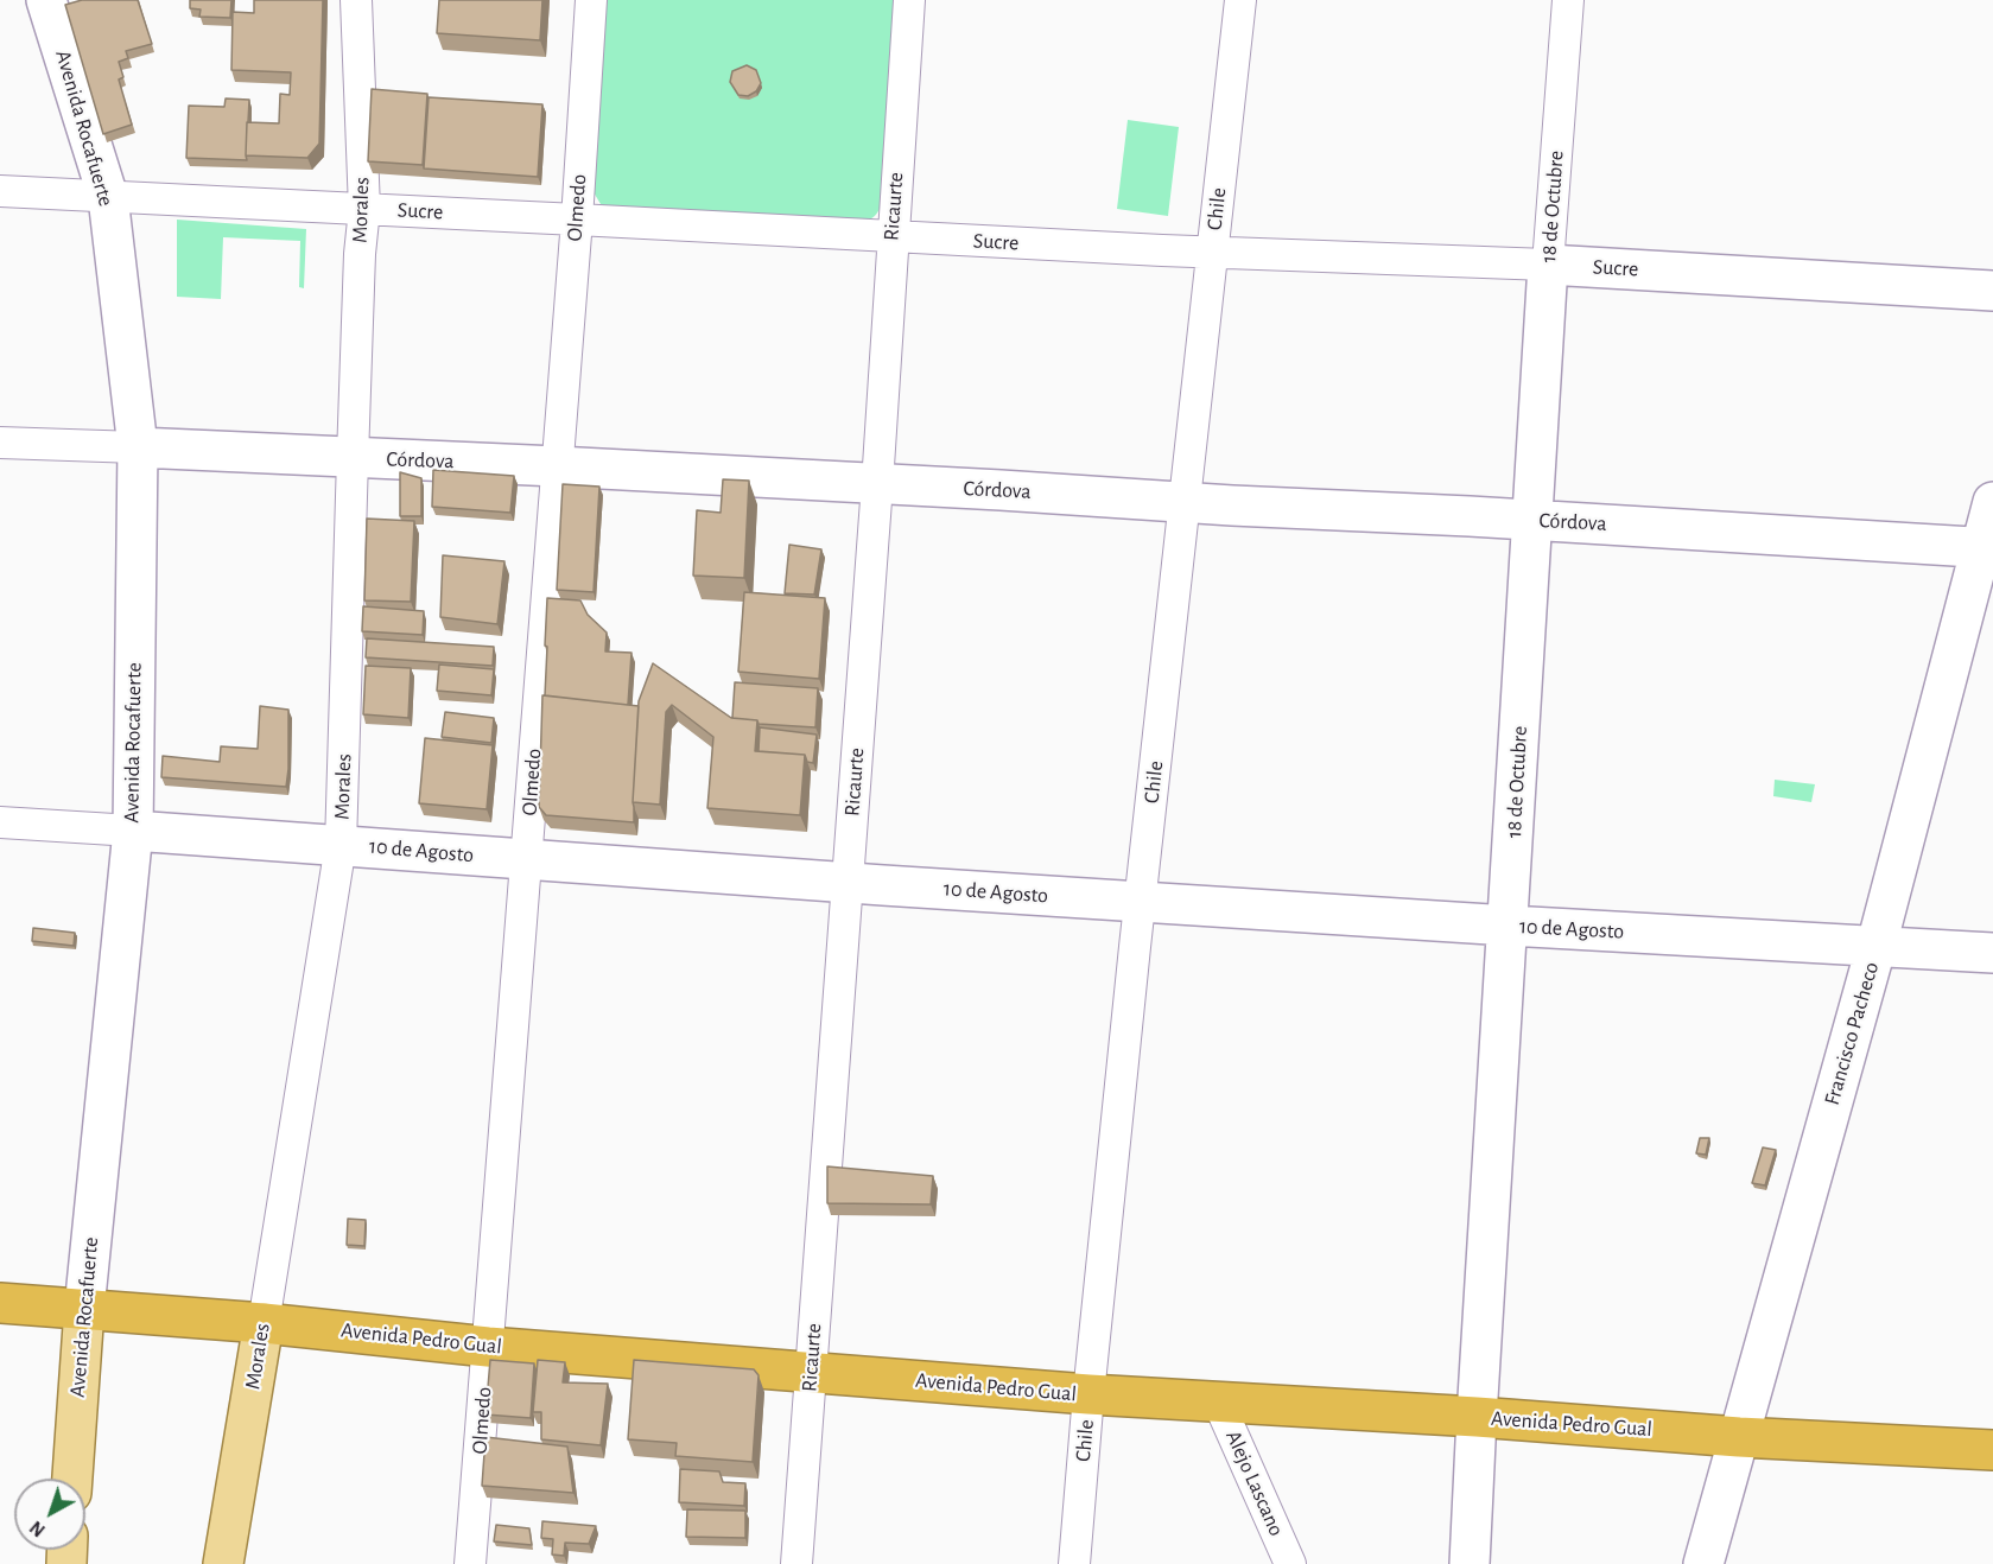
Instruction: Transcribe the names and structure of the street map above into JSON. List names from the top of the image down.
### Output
{
  "streets": {
    "highway": ["Avenida Pedro Gual"],
    "main road": ["Avenida Rocafuerte", "Morales"],
    "street": [
      "Ricaurte",
      "18 de Octubre",
      "Olmedo",
      "Chile",
      "Sucre",
      "Córdova",
      "10 de Agosto",
      "Francisco Pacheco",
      "Alejo Lascano"
    ]
  },
  "crossings": [
    ["Avenida Rocafuerte", "Sucre"],
    ["Avenida Rocafuerte", "Córdova"],
    ["Avenida Rocafuerte", "10 de Agosto"],
    ["Avenida Rocafuerte", "Avenida Pedro Gual"],
    ["Ricaurte", "Sucre"],
    ["Ricaurte", "Córdova"],
    ["Ricaurte", "10 de Agosto"],
    ["Ricaurte", "Avenida Pedro Gual"],
    ["18 de Octubre", "Sucre"],
    ["18 de Octubre", "Córdova"],
    ["18 de Octubre", "10 de Agosto"],
    ["18 de Octubre", "Avenida Pedro Gual"],
    ["Olmedo", "Sucre"],
    ["Olmedo", "Córdova"],
    ["Olmedo", "10 de Agosto"],
    ["Olmedo", "Avenida Pedro Gual"],
    ["Chile", "Sucre"],
    ["Chile", "Córdova"],
    ["Chile", "10 de Agosto"],
    ["Chile", "Avenida Pedro Gual"],
    ["Morales", "Sucre"],
    ["Morales", "Córdova"],
    ["Morales", "10 de Agosto"],
    ["Morales", "Avenida Pedro Gual"],
    ["Córdova", "Francisco Pacheco"],
    ["10 de Agosto", "Francisco Pacheco"],
    ["Francisco Pacheco", "Avenida Pedro Gual"],
    ["Avenida Pedro Gual", "Alejo Lascano"]
  ],
  "north": "bottom left"
}
